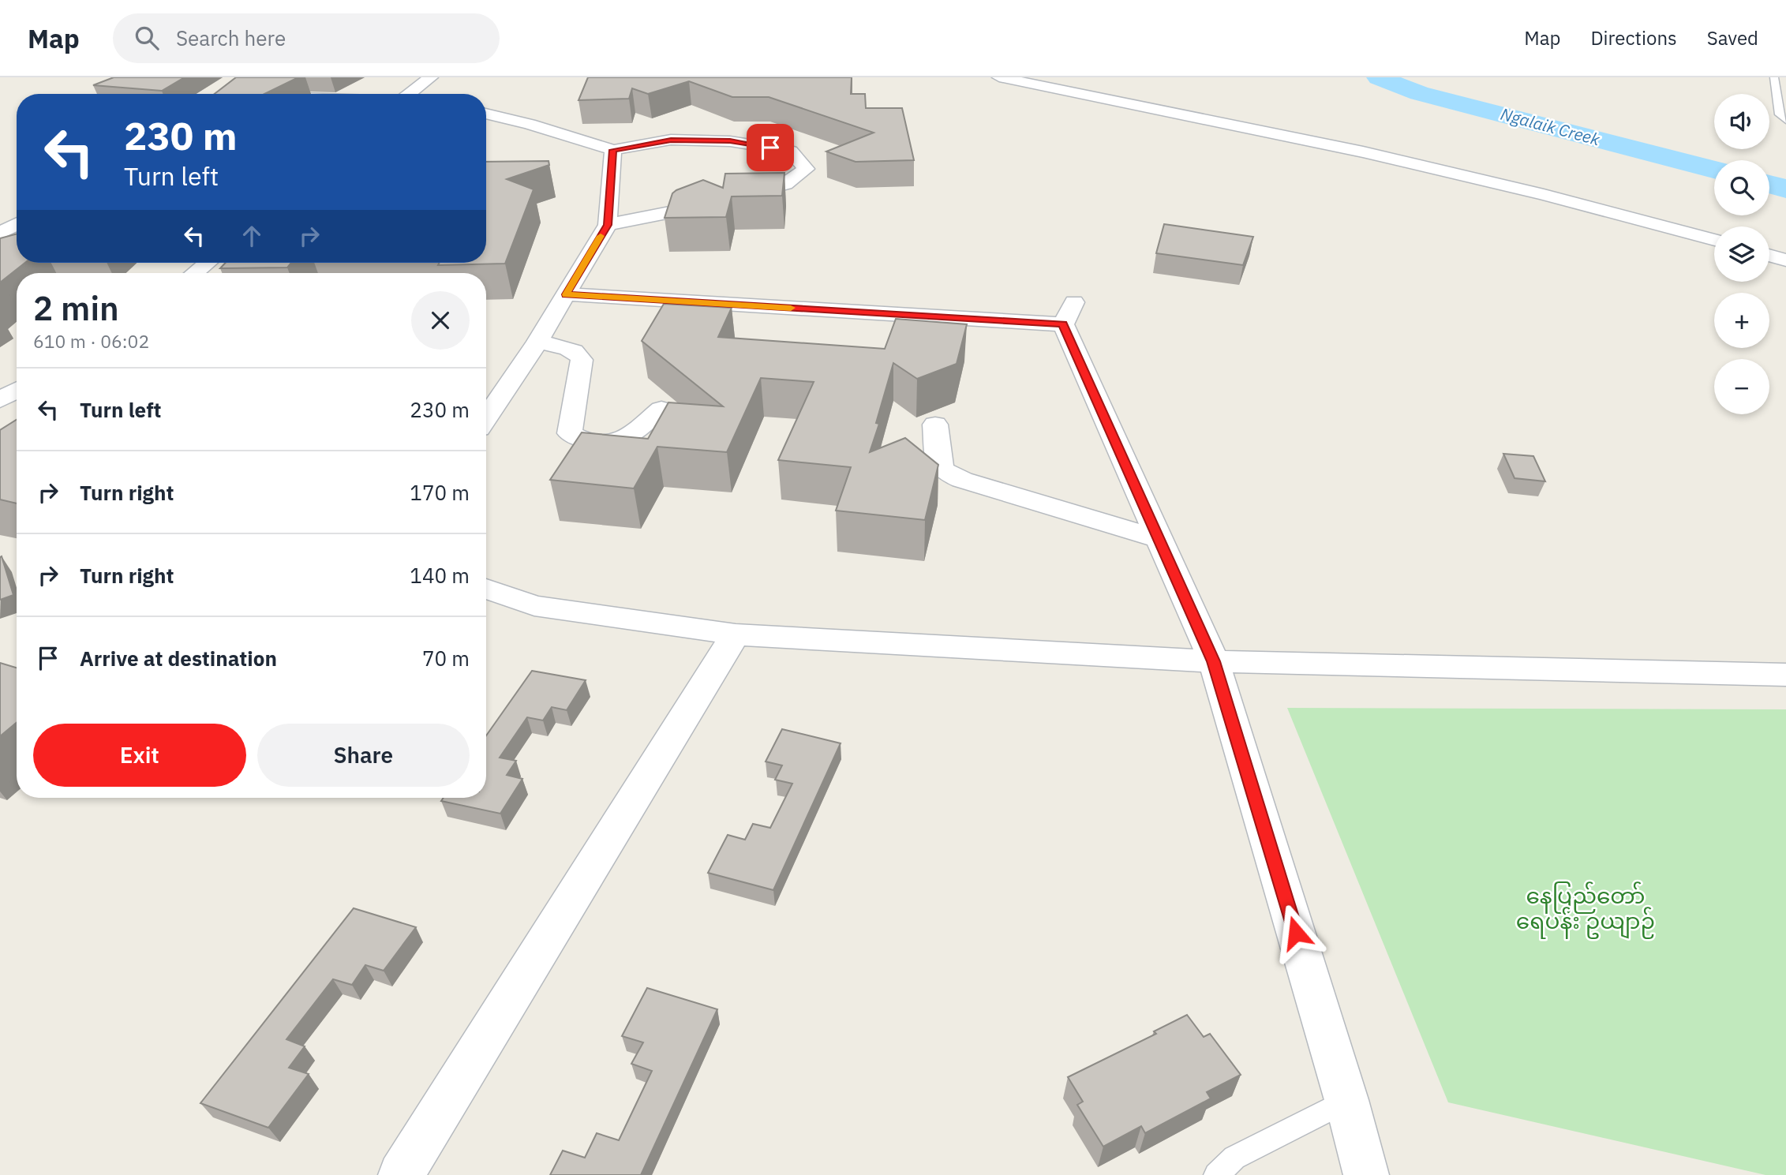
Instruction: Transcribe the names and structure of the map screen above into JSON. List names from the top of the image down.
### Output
{
  "water": ["Ngalaik Creek"],
  "parks": ["နေပြည်တော် ရေပန်း ဥယျာဉ်"],
  "page": {
    "header": "Map",
    "search": "Search here",
    "nav": ["Map", "Directions", "Saved"],
    "map_buttons": ["+", "−"],
    "turn": ["230 m", "Turn left"],
    "heading": ["2 min", "610 m · 06:02"],
    "list": [
      {
        "name": "Turn left",
        "value": "230 m"
      },
      {
        "name": "Turn right",
        "value": "170 m"
      },
      {
        "name": "Turn right",
        "value": "140 m"
      },
      {
        "name": "Arrive at destination",
        "value": "70 m"
      }
    ],
    "buttons": ["Exit", "Share"]
  }
}
